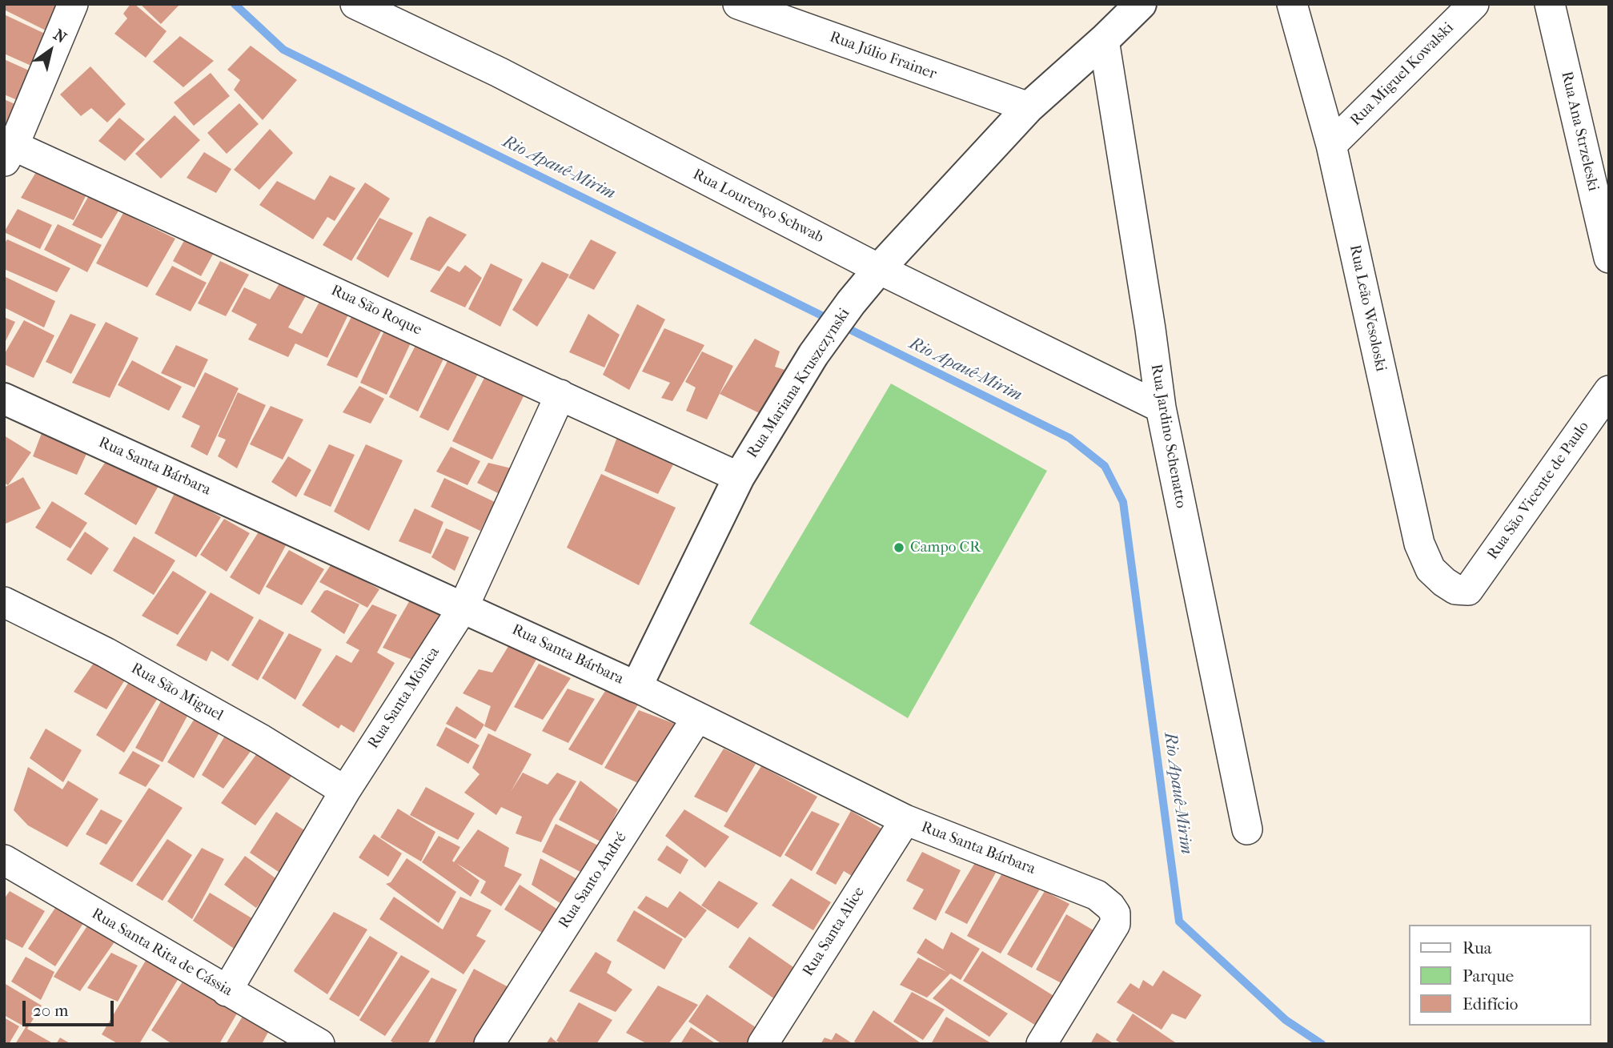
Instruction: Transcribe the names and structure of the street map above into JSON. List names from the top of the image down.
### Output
{
  "streets": {
    "street": [
      "Rua Júlio Frainer",
      "Rua Miguel Kowalski",
      "Rua Ana Strzeleski",
      "Rua Lourenço Schwab",
      "Rua Leão Wesoloski",
      "Rua São Roque",
      "Rua Mariana Kruszczynski",
      "Rua Jardino Schenatto",
      "Rua Santa Bárbara",
      "Rua São Vicente de Paulo",
      "Rua São Miguel",
      "Rua Santa Mônica",
      "Rua Santo André",
      "Rua Santa Alice",
      "Rua Santa Rita de Cássia"
    ]
  },
  "crossings": [
    ["Rua Júlio Frainer", "Rua Mariana Kruszczynski"],
    ["Rua Miguel Kowalski", "Rua Leão Wesoloski"],
    ["Rua Lourenço Schwab", "Rua Mariana Kruszczynski"],
    ["Rua Lourenço Schwab", "Rua Jardino Schenatto"],
    ["Rua Leão Wesoloski", "Rua São Vicente de Paulo"],
    ["Rua São Roque", "Rua Mariana Kruszczynski"],
    ["Rua São Roque", "Rua Santa Mônica"],
    ["Rua Mariana Kruszczynski", "Rua Jardino Schenatto"],
    ["Rua Mariana Kruszczynski", "Rua Santa Bárbara"],
    ["Rua Santa Bárbara", "Rua Santa Mônica"],
    ["Rua Santa Bárbara", "Rua Santo André"],
    ["Rua Santa Bárbara", "Rua Santa Alice"],
    ["Rua São Miguel", "Rua Santa Mônica"],
    ["Rua Santa Mônica", "Rua Santa Rita de Cássia"]
  ],
  "water": ["Rio Apauê-Mirim"],
  "places": ["Campo CR"],
  "legend": ["Rua", "Parque", "Edifício"],
  "scale_bar": "20 m",
  "north": "top right"
}
